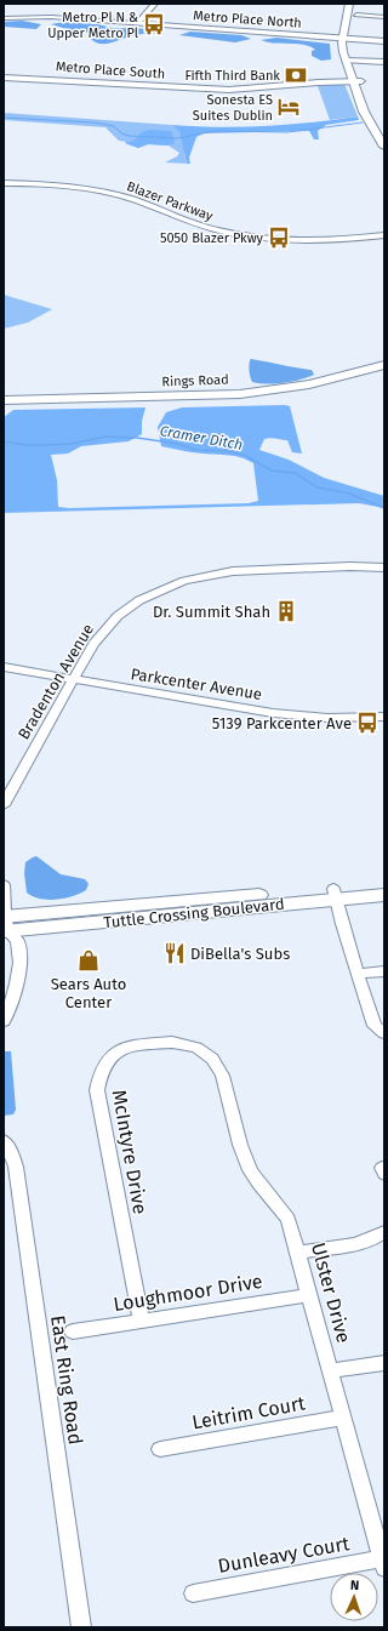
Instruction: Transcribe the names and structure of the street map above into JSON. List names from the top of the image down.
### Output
{
  "streets": {
    "main road": ["Rings Road", "Tuttle Crossing Boulevard"],
    "street": [
      "Metro Place North",
      "Metro Place South",
      "Blazer Parkway",
      "Bradenton Avenue",
      "Parkcenter Avenue",
      "McIntyre Drive",
      "Loughmoor Drive",
      "Ulster Drive",
      "East Ring Road",
      "Leitrim Court",
      "Dunleavy Court"
    ]
  },
  "crossings": [
    ["Bradenton Avenue", "Parkcenter Avenue"],
    ["McIntyre Drive", "Loughmoor Drive"],
    ["McIntyre Drive", "Ulster Drive"],
    ["Loughmoor Drive", "Ulster Drive"],
    ["Ulster Drive", "Leitrim Court"],
    ["Ulster Drive", "Dunleavy Court"]
  ],
  "water": ["Cramer Ditch"],
  "places": {
    "bus stop": ["Metro Pl N & Upper Metro Pl", "5050 Blazer Pkwy", "5139 Parkcenter Ave"],
    "bank": ["Fifth Third Bank"],
    "hotel": ["Sonesta ES Suites Dublin"],
    "building": ["Dr. Summit Shah"],
    "restaurant": ["DiBella's Subs"],
    "shop": ["Sears Auto Center"]
  },
  "north": "top"
}
